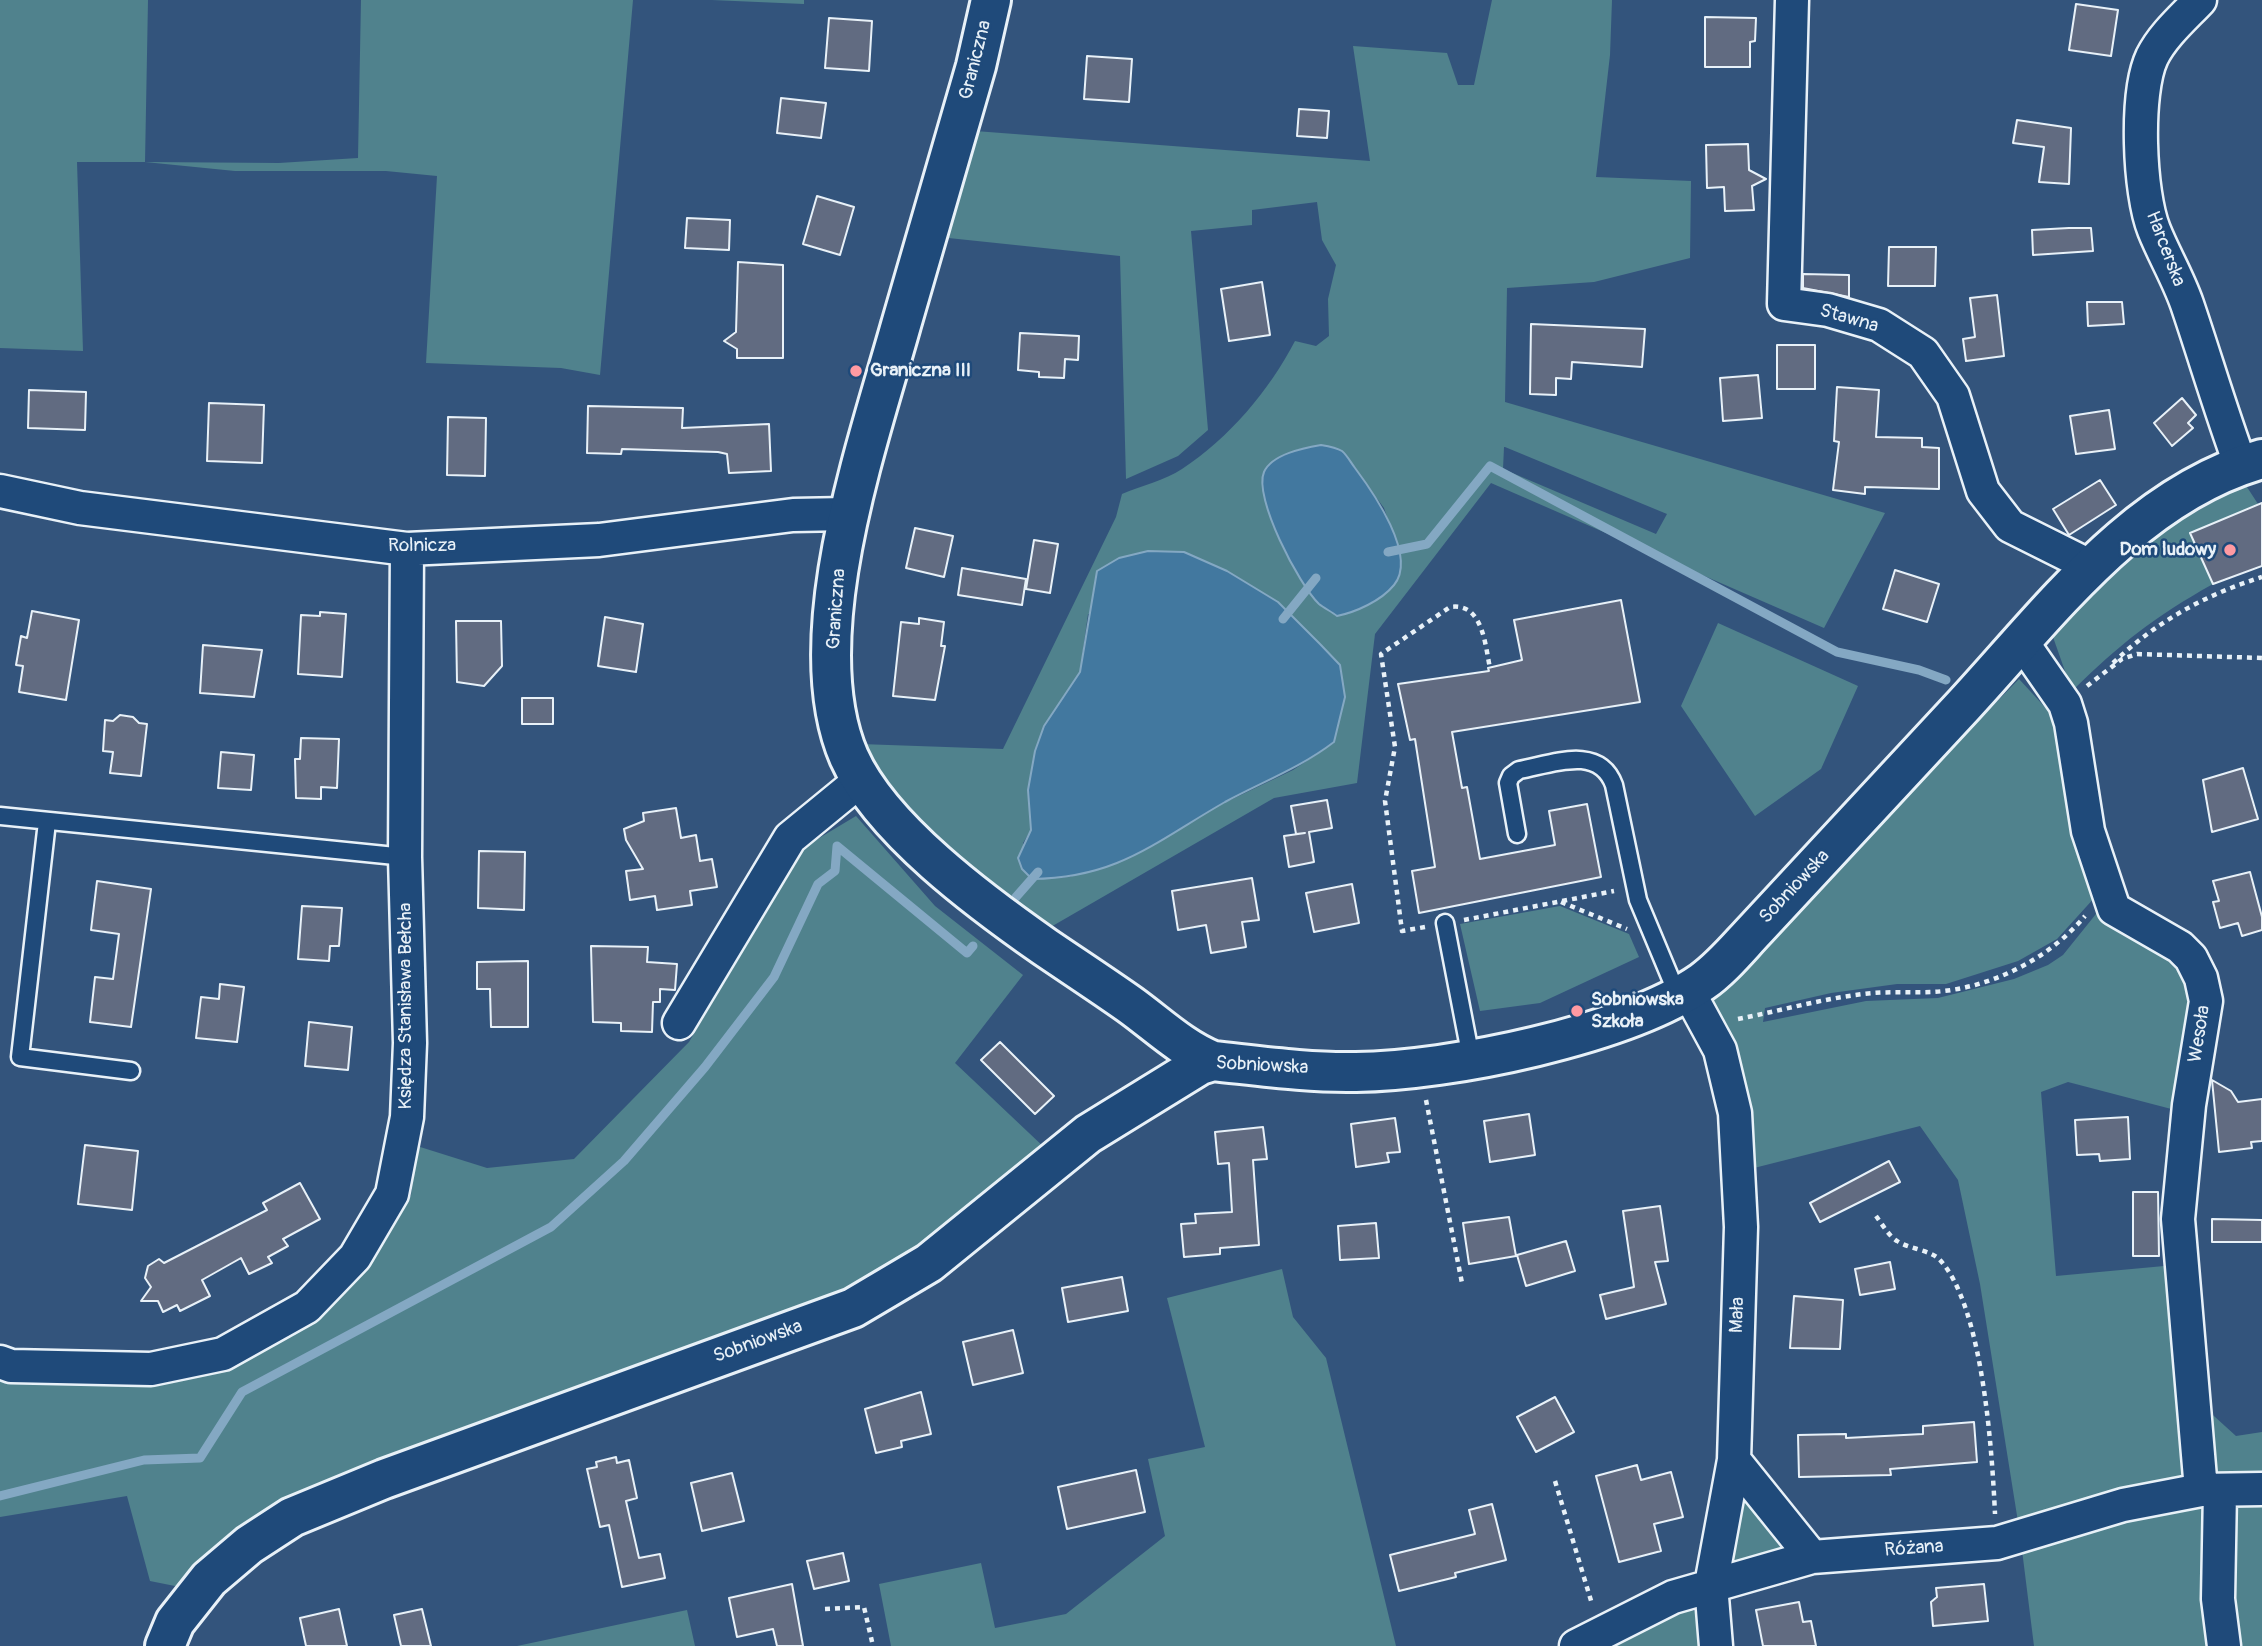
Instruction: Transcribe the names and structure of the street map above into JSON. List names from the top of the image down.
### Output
{
  "streets": {
    "street": [
      "Graniczna",
      "Harcerska",
      "Stawna",
      "Rolnicza",
      "Sobniowska",
      "Księdza Stanisława Bełcha",
      "Wesoła",
      "Mała",
      "Różana"
    ]
  },
  "crossings": [
    ["Graniczna", "Rolnicza"],
    ["Graniczna", "Sobniowska"],
    ["Harcerska", "Sobniowska"],
    ["Stawna", "Sobniowska"],
    ["Rolnicza", "Księdza Stanisława Bełcha"],
    ["Sobniowska", "Wesoła"],
    ["Sobniowska", "Mała"],
    ["Wesoła", "Różana"],
    ["Mała", "Różana"]
  ],
  "places": ["Graniczna III", "Dom ludowy", "Sobniowska Szkoła"]
}
